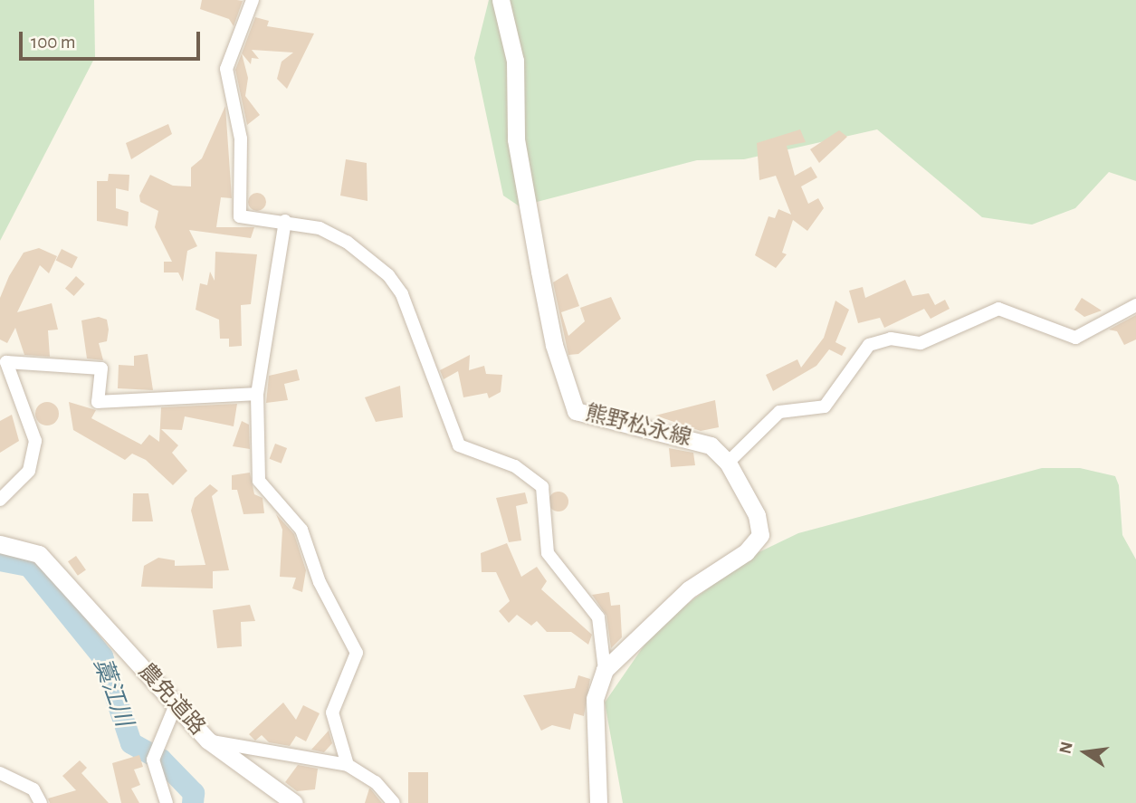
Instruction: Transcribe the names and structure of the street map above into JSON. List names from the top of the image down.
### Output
{
  "streets": {
    "main road": ["熊野松永線", "農免道路"]
  },
  "water": ["藁江川"],
  "scale_bar": "100 m",
  "north": "left"
}
